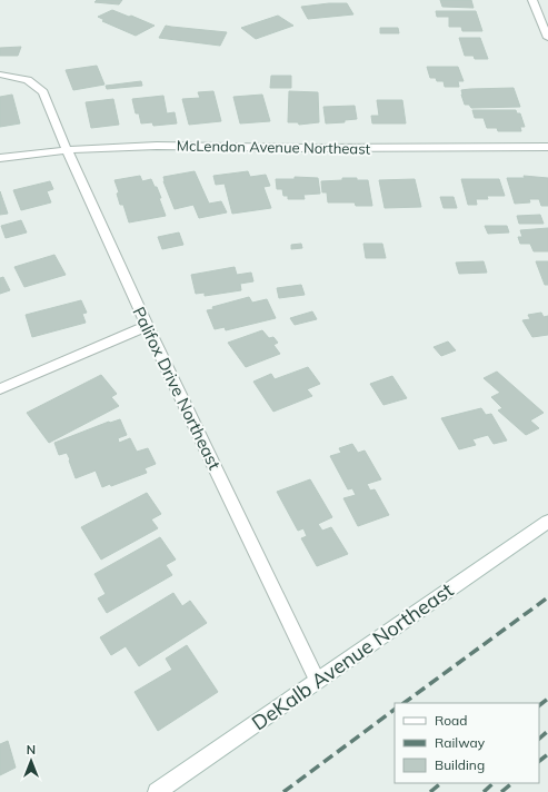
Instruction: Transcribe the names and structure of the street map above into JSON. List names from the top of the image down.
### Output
{
  "streets": {
    "street": ["McLendon Avenue Northeast", "Palifox Drive Northeast", "DeKalb Avenue Northeast"]
  },
  "crossings": [
    ["McLendon Avenue Northeast", "Palifox Drive Northeast"],
    ["Palifox Drive Northeast", "DeKalb Avenue Northeast"]
  ],
  "legend": ["Road", "Railway", "Building"],
  "north": "top"
}
